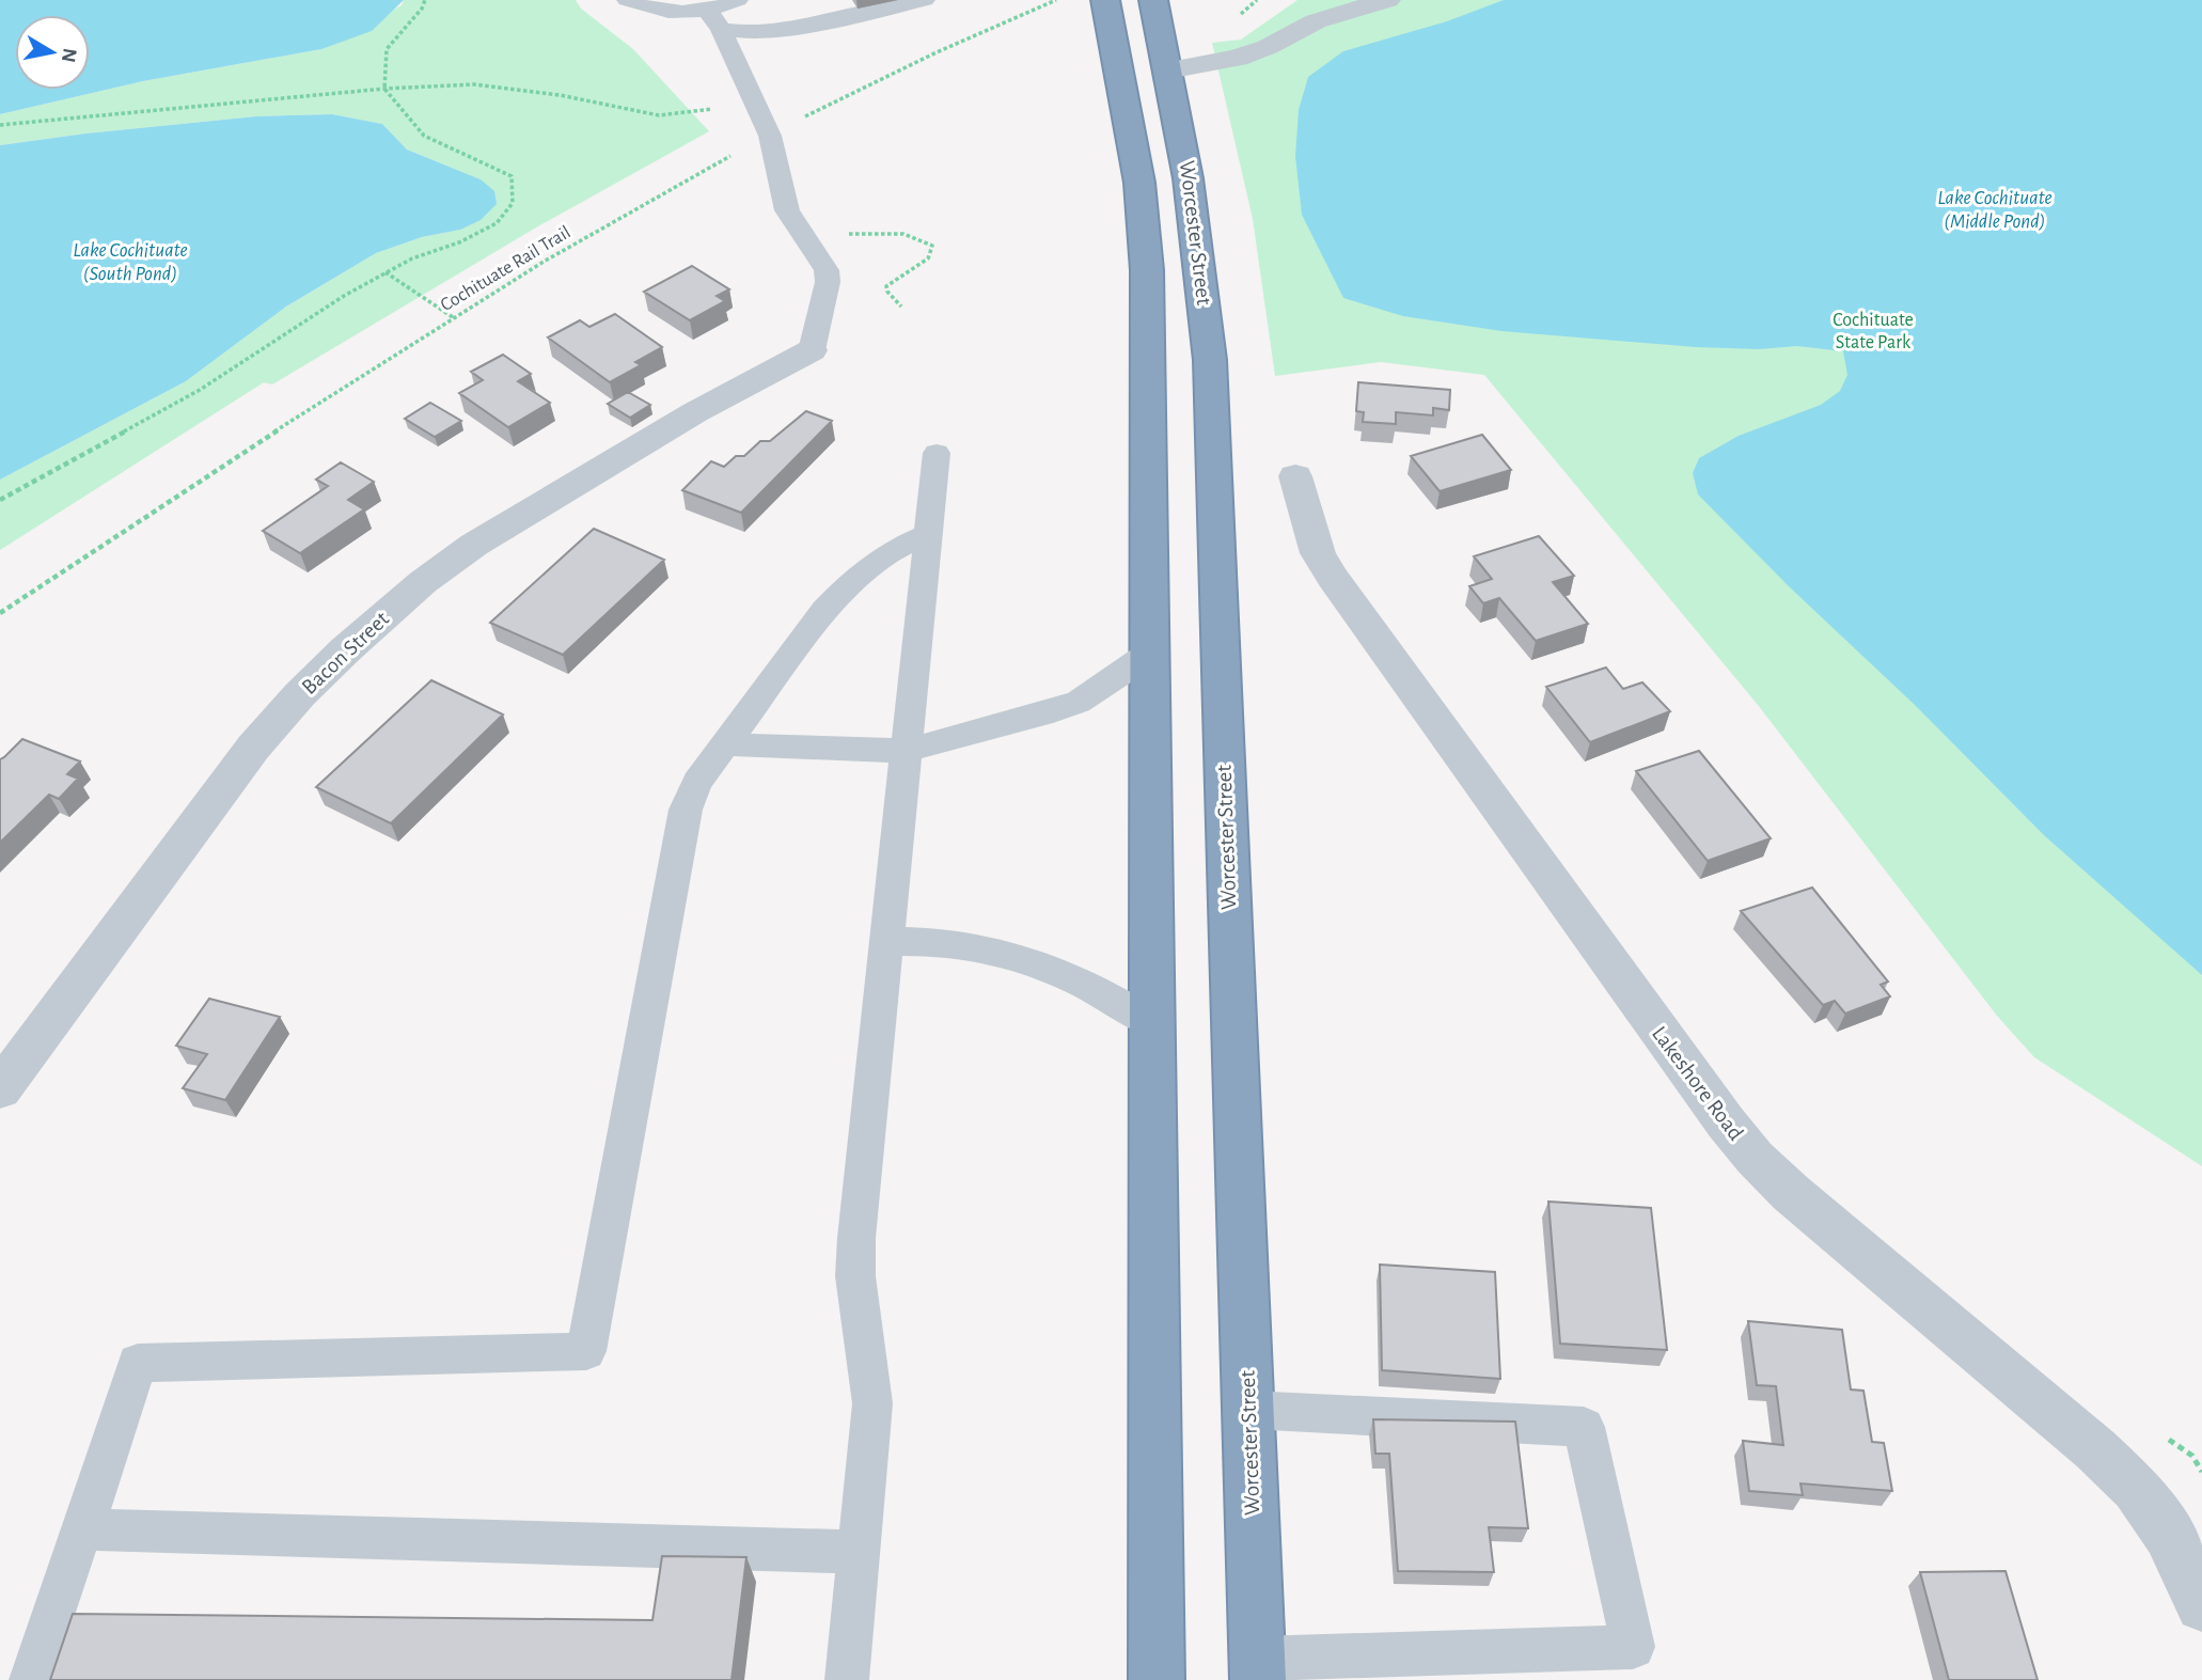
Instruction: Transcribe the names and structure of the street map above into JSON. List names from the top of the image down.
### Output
{
  "streets": {
    "highway": ["Worcester Street"],
    "street": ["Bacon Street", "Lakeshore Road"],
    "path": ["Cochituate Rail Trail"]
  },
  "water": ["Lake Cochituate (Middle Pond)", "Lake Cochituate (South Pond)"],
  "parks": ["Cochituate State Park"],
  "north": "right"
}
